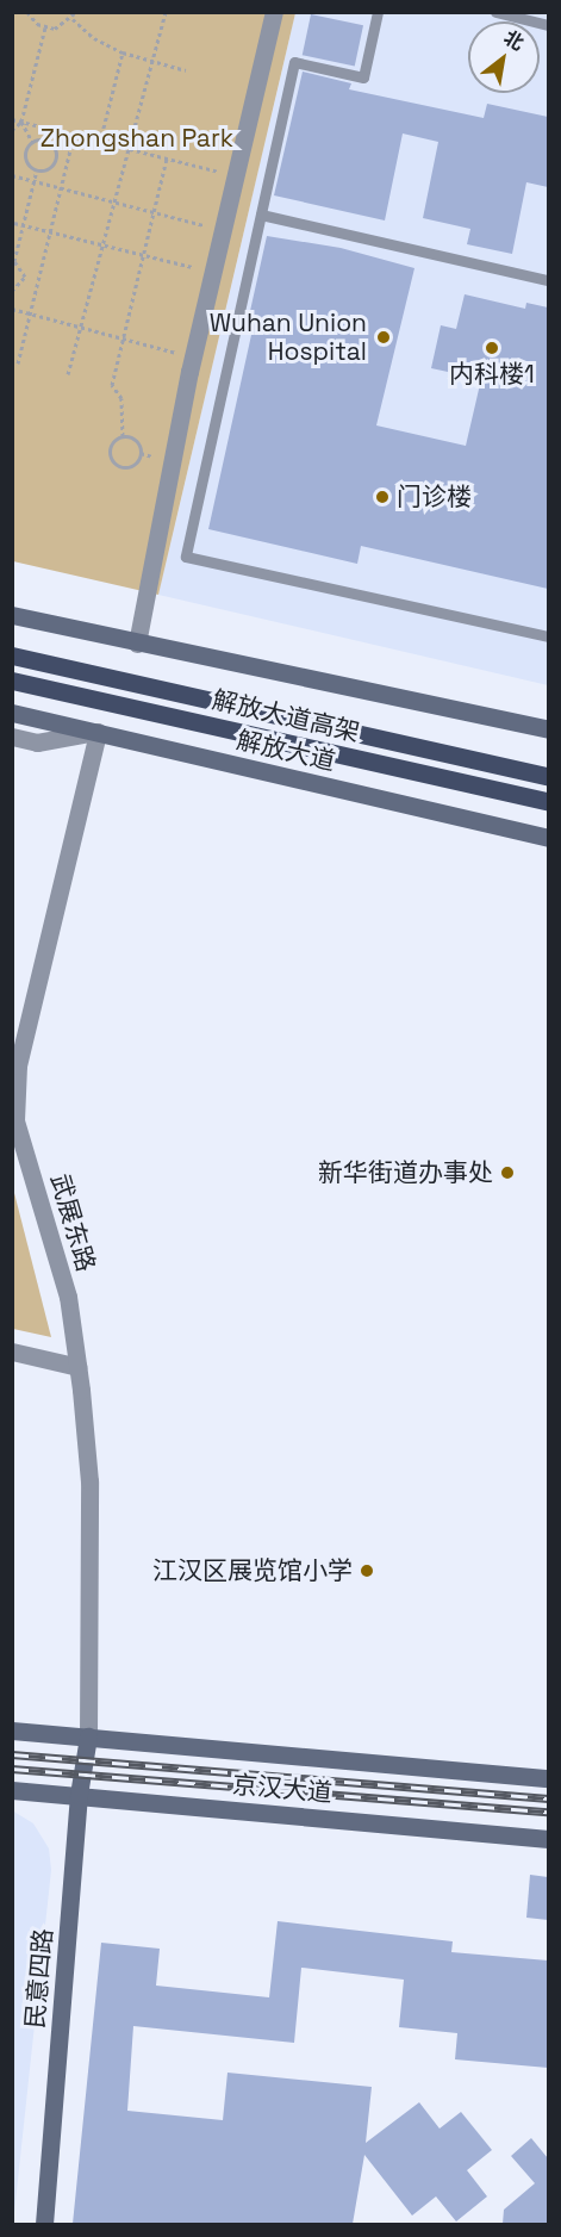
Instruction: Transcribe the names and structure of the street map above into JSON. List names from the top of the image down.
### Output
{
  "streets": {
    "main road": [
      "解放大道高架",
      "解放大道",
      "京汉大道",
      "民意四路"
    ],
    "street": ["武展东路"]
  },
  "crossings": [
    ["解放大道", "武展东路"],
    ["武展东路", "京汉大道"],
    ["武展东路", "民意四路"],
    ["京汉大道", "民意四路"]
  ],
  "parks": ["Zhongshan Park"],
  "places": [
    "Wuhan Union Hospital",
    "内科楼1",
    "门诊楼",
    "新华街道办事处",
    "江汉区展览馆小学"
  ],
  "north": "top right"
}
